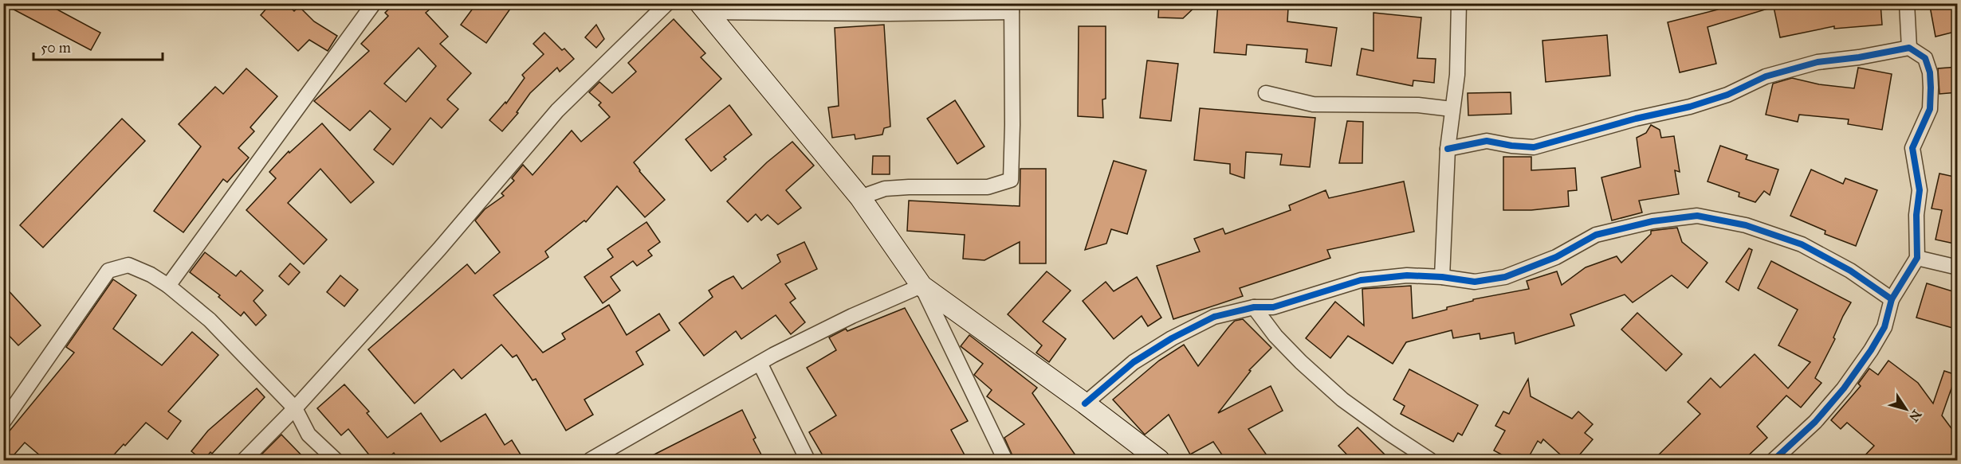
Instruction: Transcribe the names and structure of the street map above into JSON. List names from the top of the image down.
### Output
{
  "scale_bar": "50 m",
  "north": "bottom right"
}
